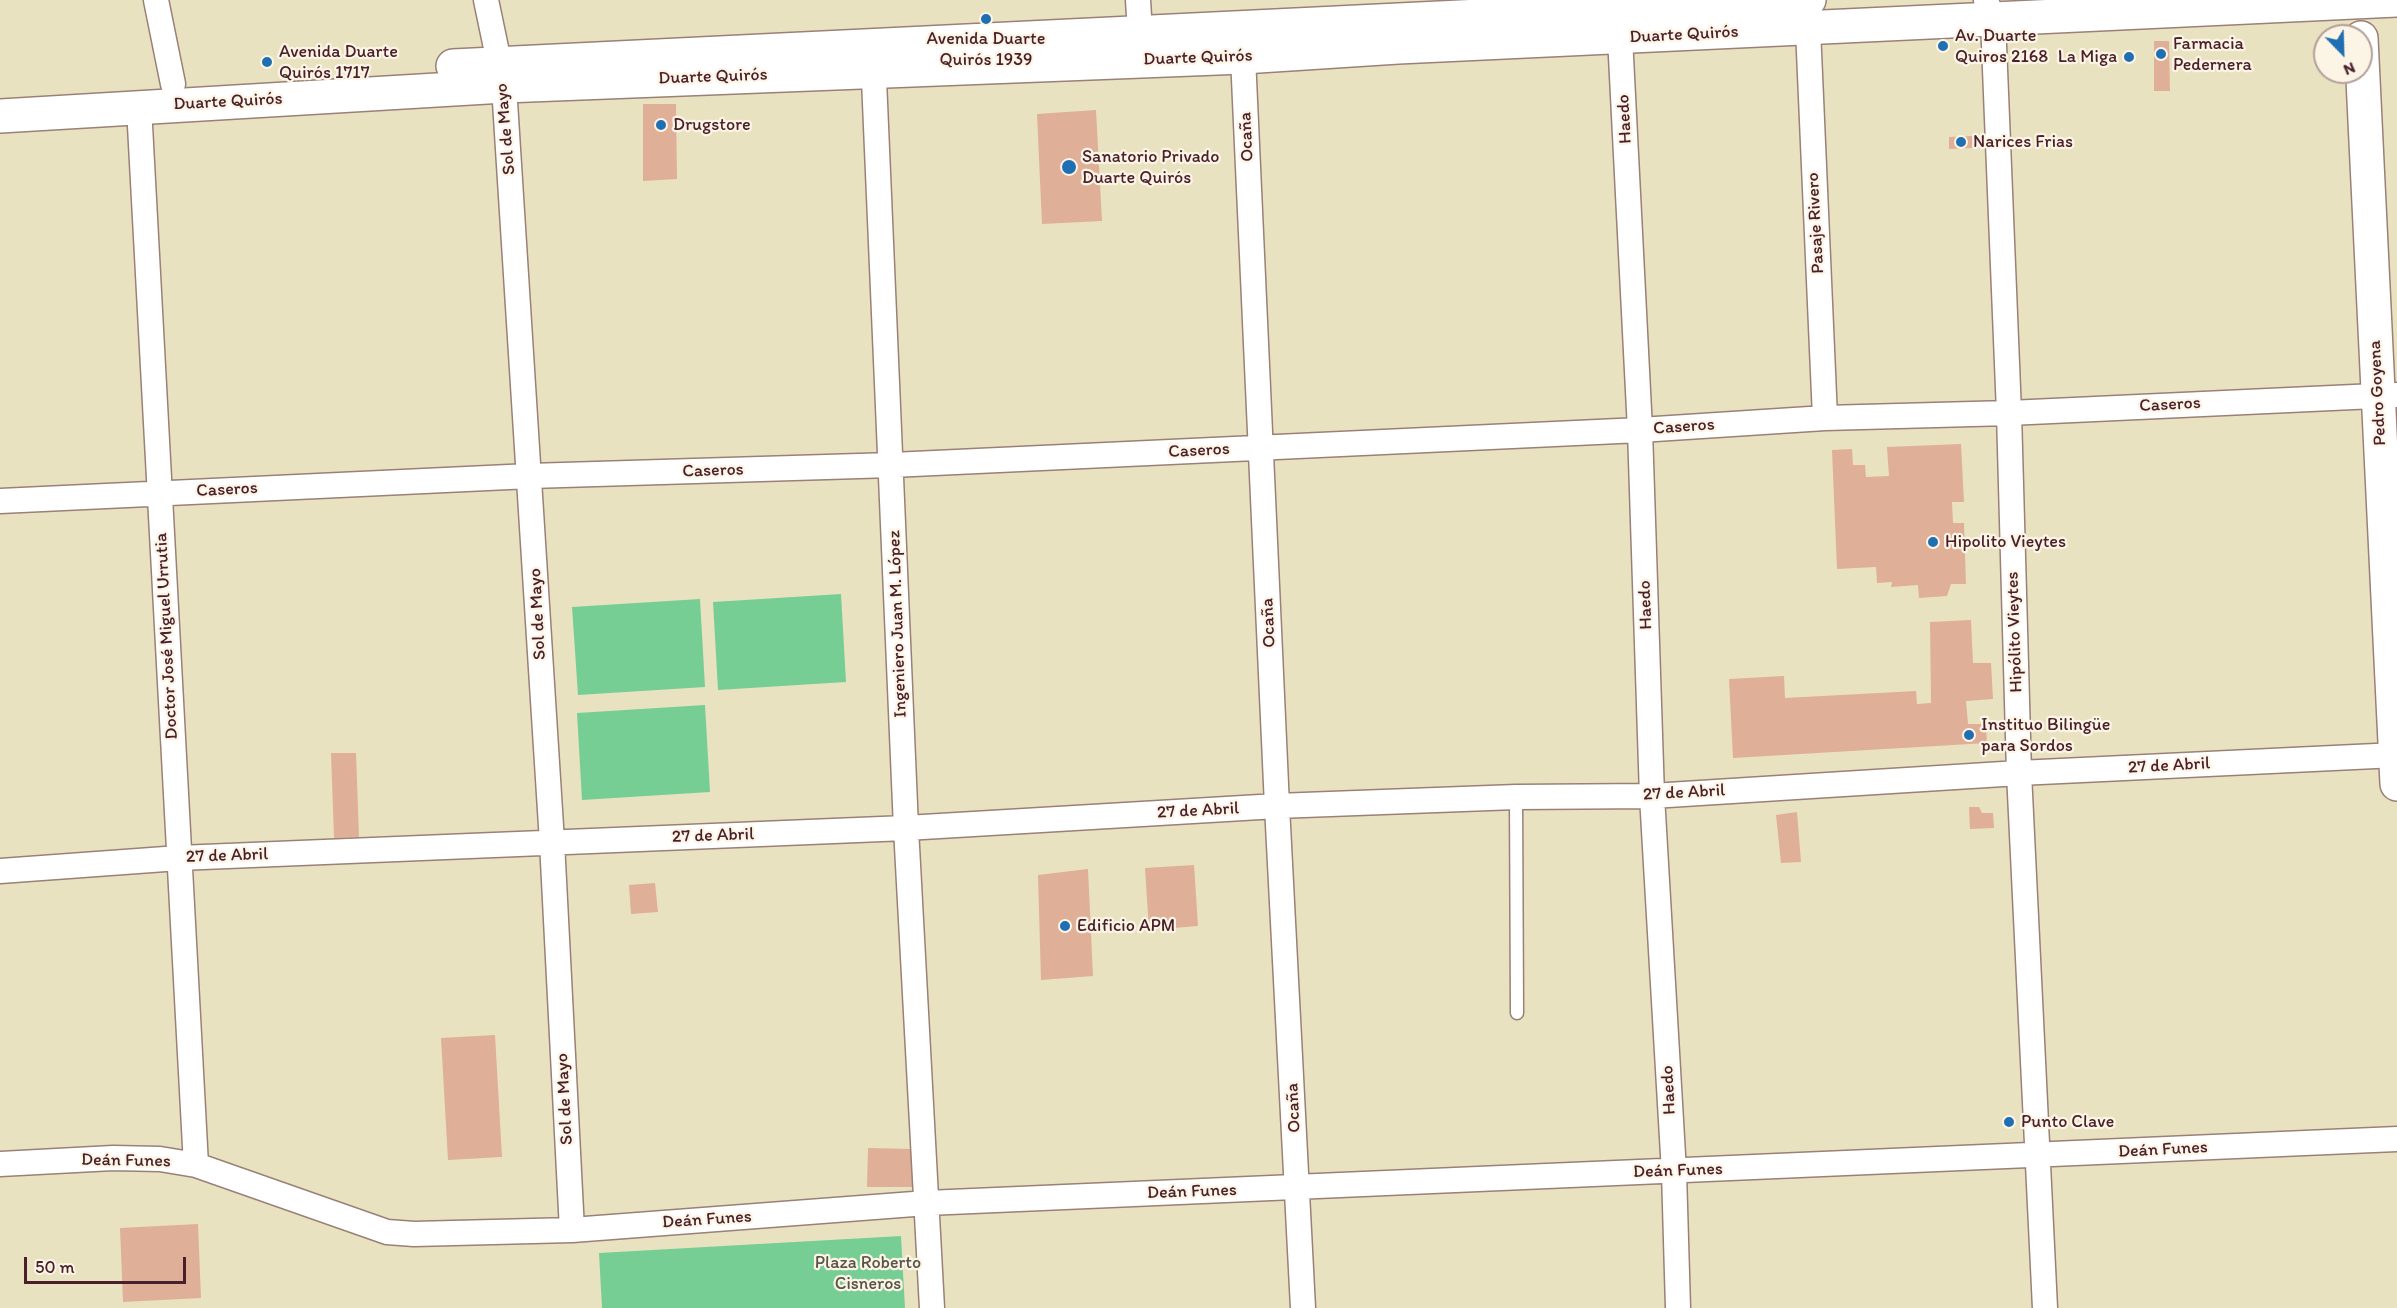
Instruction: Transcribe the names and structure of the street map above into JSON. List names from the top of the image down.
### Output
{
  "streets": {
    "main road": ["Duarte Quirós", "Pedro Goyena"],
    "street": [
      "Haedo",
      "Sol de Mayo",
      "Ocaña",
      "Pasaje Rivero",
      "Caseros",
      "Ingeniero Juan M. López",
      "Hipólito Vieytes",
      "Doctor José Miguel Urrutia",
      "27 de Abril",
      "Deán Funes"
    ]
  },
  "crossings": [
    ["Duarte Quirós", "Haedo"],
    ["Duarte Quirós", "Sol de Mayo"],
    ["Duarte Quirós", "Ocaña"],
    ["Duarte Quirós", "Pasaje Rivero"],
    ["Duarte Quirós", "Pedro Goyena"],
    ["Duarte Quirós", "Ingeniero Juan M. López"],
    ["Duarte Quirós", "Hipólito Vieytes"],
    ["Duarte Quirós", "Doctor José Miguel Urrutia"],
    ["Haedo", "Caseros"],
    ["Haedo", "27 de Abril"],
    ["Haedo", "Deán Funes"],
    ["Sol de Mayo", "Caseros"],
    ["Sol de Mayo", "27 de Abril"],
    ["Sol de Mayo", "Deán Funes"],
    ["Ocaña", "Caseros"],
    ["Ocaña", "27 de Abril"],
    ["Ocaña", "Deán Funes"],
    ["Pasaje Rivero", "Caseros"],
    ["Pedro Goyena", "Caseros"],
    ["Pedro Goyena", "27 de Abril"],
    ["Caseros", "Ingeniero Juan M. López"],
    ["Caseros", "Hipólito Vieytes"],
    ["Caseros", "Doctor José Miguel Urrutia"],
    ["Ingeniero Juan M. López", "27 de Abril"],
    ["Ingeniero Juan M. López", "Deán Funes"],
    ["Hipólito Vieytes", "27 de Abril"],
    ["Hipólito Vieytes", "Deán Funes"],
    ["Doctor José Miguel Urrutia", "27 de Abril"],
    ["Doctor José Miguel Urrutia", "Deán Funes"]
  ],
  "parks": ["Plaza Roberto Cisneros"],
  "places": [
    "Avenida Duarte Quirós 1939",
    "Av. Duarte Quiros 2168",
    "Farmacia Pedernera",
    "La Miga",
    "Avenida Duarte Quirós 1717",
    "Drugstore",
    "Narices Frias",
    "Sanatorio Privado Duarte Quirós",
    "Hipolito Vieytes",
    "Instituo Bilingüe para Sordos",
    "Edificio APM",
    "Punto Clave"
  ],
  "scale_bar": "50 m",
  "north": "bottom right"
}
